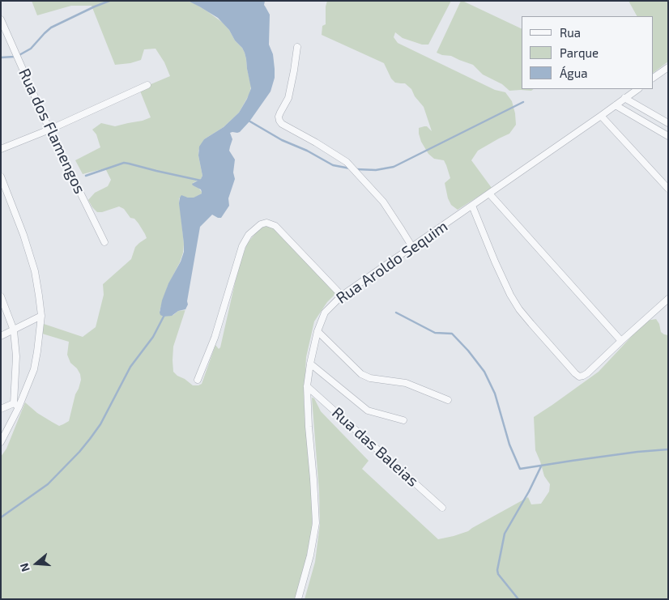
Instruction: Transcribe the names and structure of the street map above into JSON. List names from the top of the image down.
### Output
{
  "streets": {
    "street": ["Rua dos Flamengos", "Rua Aroldo Sequim", "Rua das Baleias"]
  },
  "crossings": [
    ["Rua Aroldo Sequim", "Rua das Baleias"]
  ],
  "legend": ["Rua", "Parque", "Água"],
  "north": "left"
}
